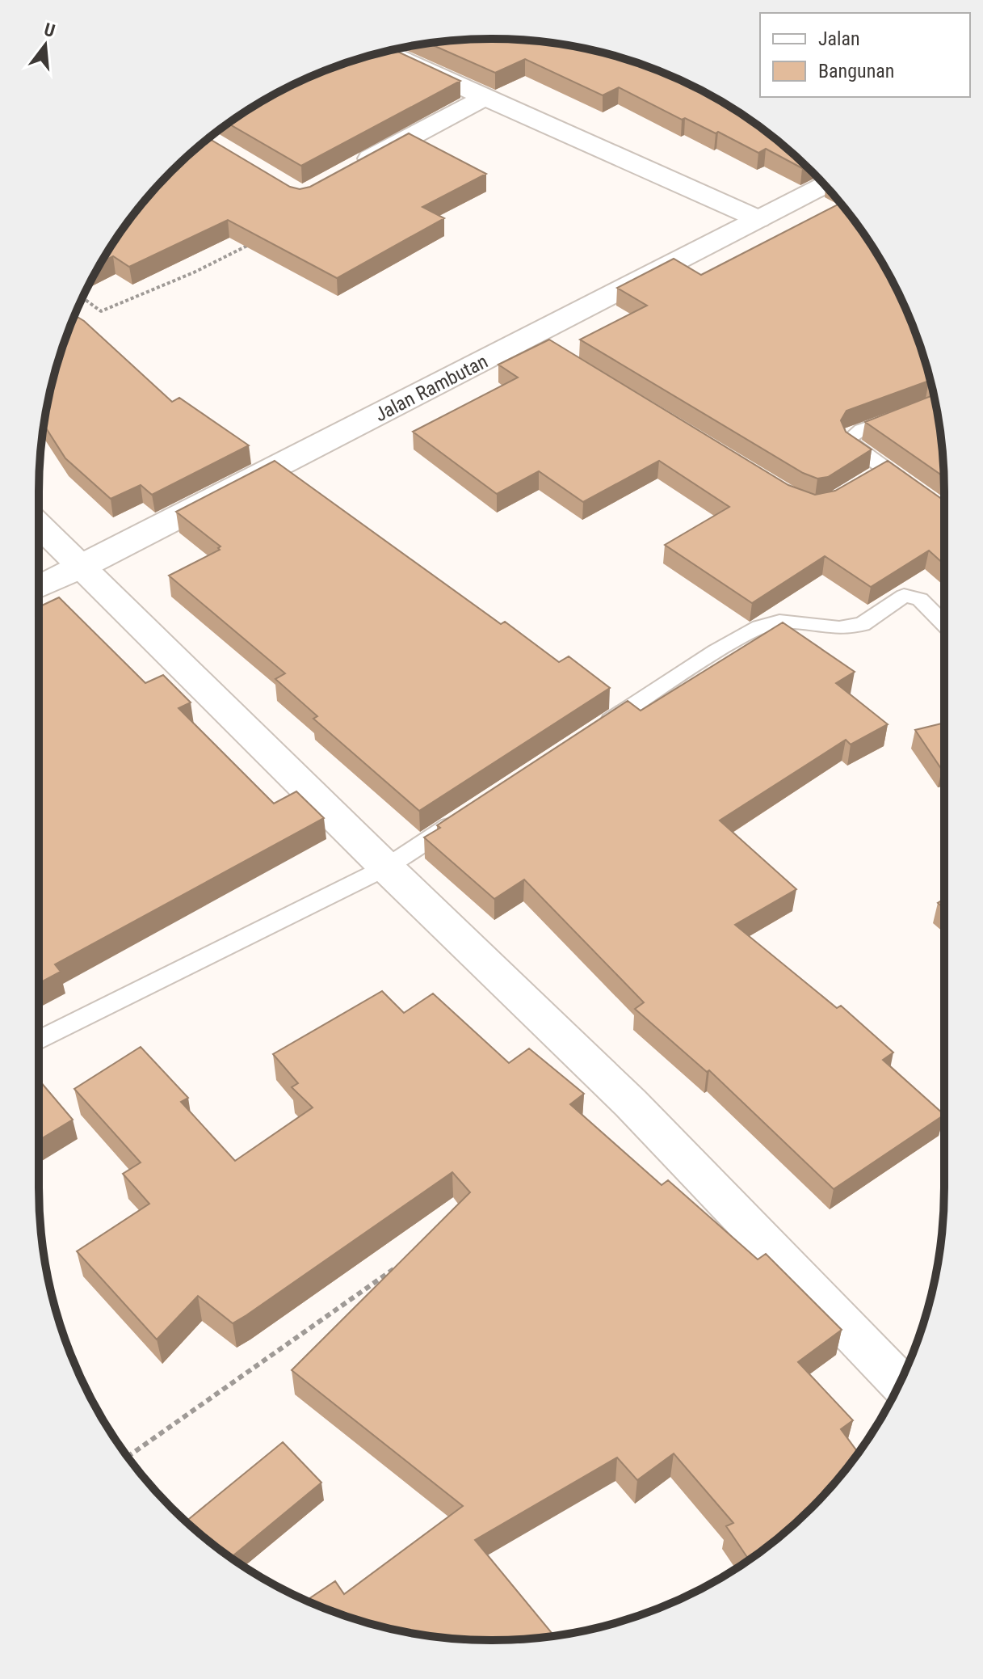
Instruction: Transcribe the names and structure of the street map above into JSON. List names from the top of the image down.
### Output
{
  "streets": {
    "street": ["Jalan Rambutan"]
  },
  "legend": ["Jalan", "Bangunan"],
  "north": "top"
}
